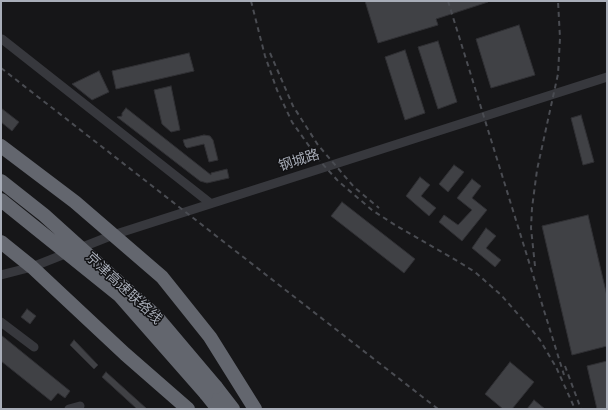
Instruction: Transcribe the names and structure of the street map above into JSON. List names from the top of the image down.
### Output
{
  "streets": {
    "highway": ["京津高速联络线"],
    "street": ["钢城路"]
  }
}
